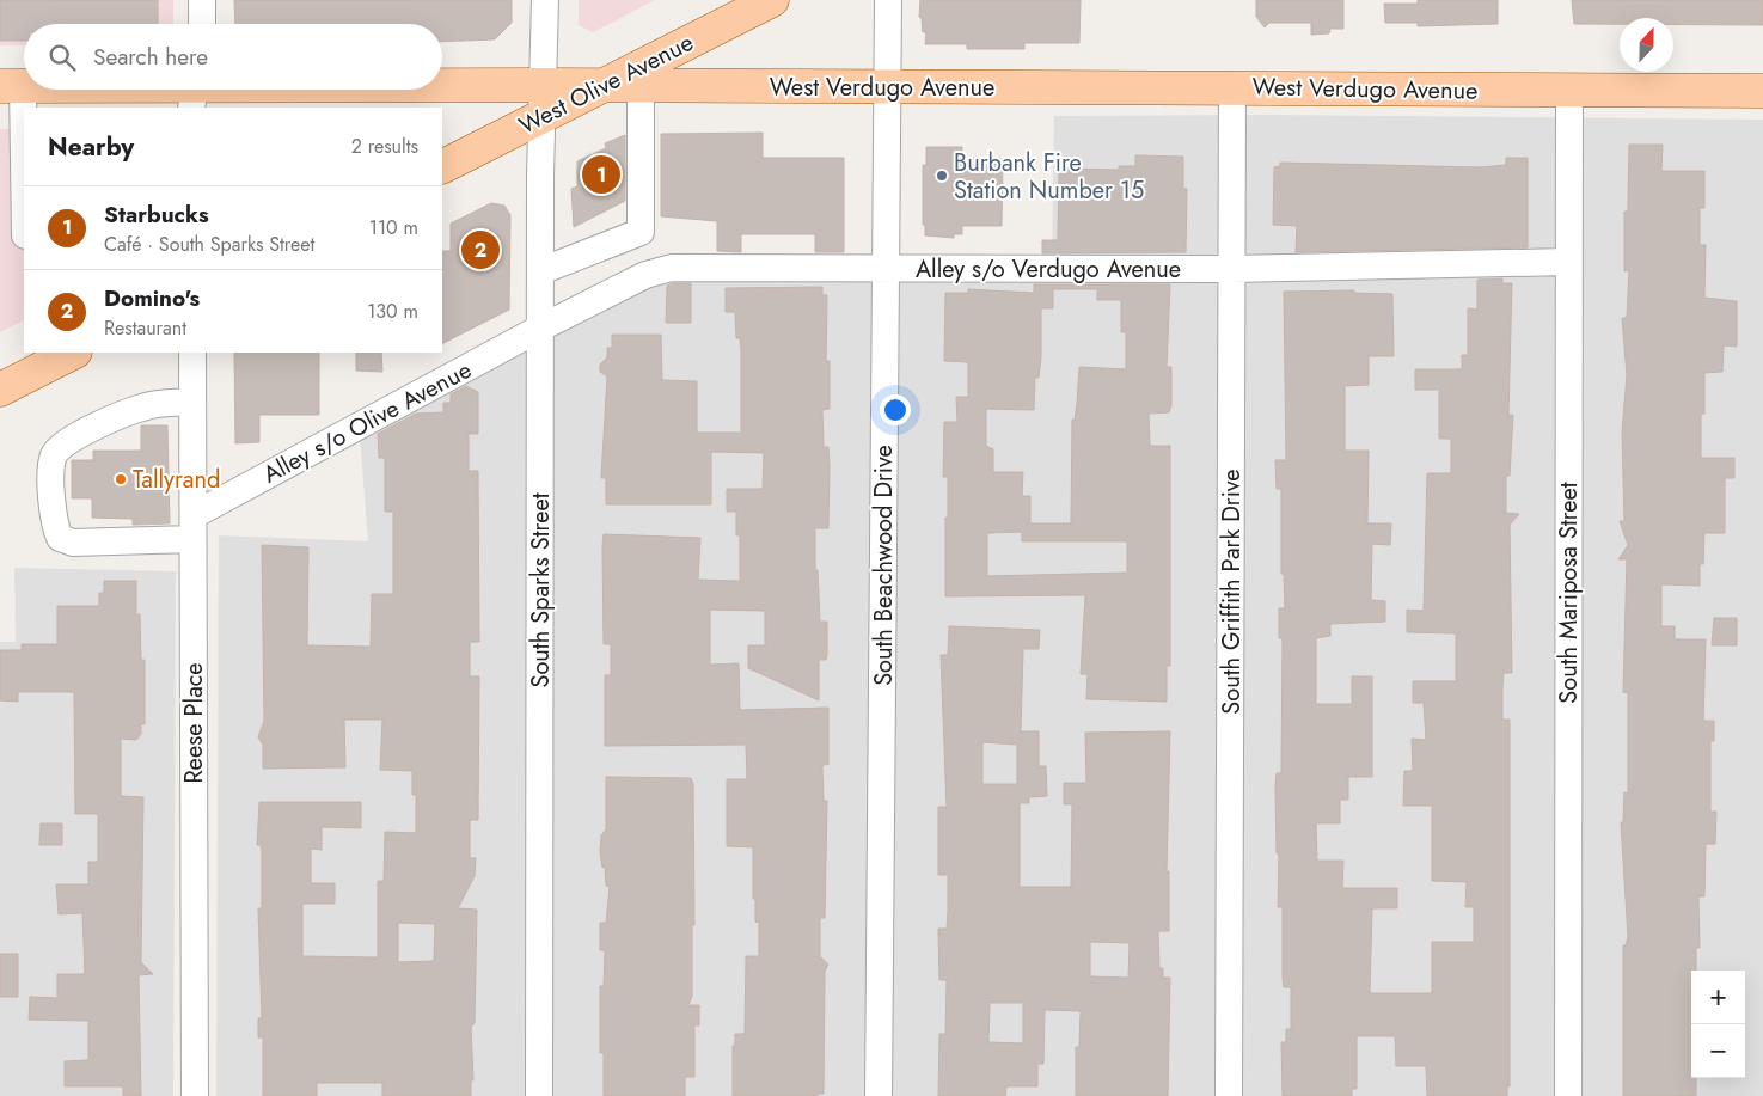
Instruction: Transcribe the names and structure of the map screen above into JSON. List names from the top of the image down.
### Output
{
  "streets": {
    "main road": ["West Olive Avenue", "West Verdugo Avenue"],
    "street": [
      "Alley s/o Verdugo Avenue",
      "Alley s/o Olive Avenue",
      "South Beachwood Drive",
      "South Sparks Street",
      "South Griffith Park Drive",
      "South Mariposa Street",
      "Reese Place"
    ]
  },
  "crossings": [
    ["West Olive Avenue", "West Verdugo Avenue"],
    ["West Olive Avenue", "South Sparks Street"],
    ["West Verdugo Avenue", "South Beachwood Drive"],
    ["West Verdugo Avenue", "South Sparks Street"],
    ["West Verdugo Avenue", "South Griffith Park Drive"],
    ["West Verdugo Avenue", "South Mariposa Street"],
    ["Alley s/o Verdugo Avenue", "Alley s/o Olive Avenue"],
    ["Alley s/o Verdugo Avenue", "South Beachwood Drive"],
    ["Alley s/o Verdugo Avenue", "South Sparks Street"],
    ["Alley s/o Verdugo Avenue", "South Griffith Park Drive"],
    ["Alley s/o Verdugo Avenue", "South Mariposa Street"],
    ["Alley s/o Olive Avenue", "South Sparks Street"],
    ["Alley s/o Olive Avenue", "Reese Place"]
  ],
  "places": ["Burbank Fire Station Number 15", "Tallyrand"],
  "north": "top",
  "page": {
    "search": "Search here",
    "heading": ["Nearby", "2 results"],
    "pins": ["1", "2"],
    "list": [
      {
        "mark": "1",
        "name": "Starbucks",
        "note": "Café · South Sparks Street",
        "value": "110 m"
      },
      {
        "mark": "2",
        "name": "Domino's",
        "note": "Restaurant",
        "value": "130 m"
      }
    ],
    "map_buttons": ["+", "−"]
  }
}
